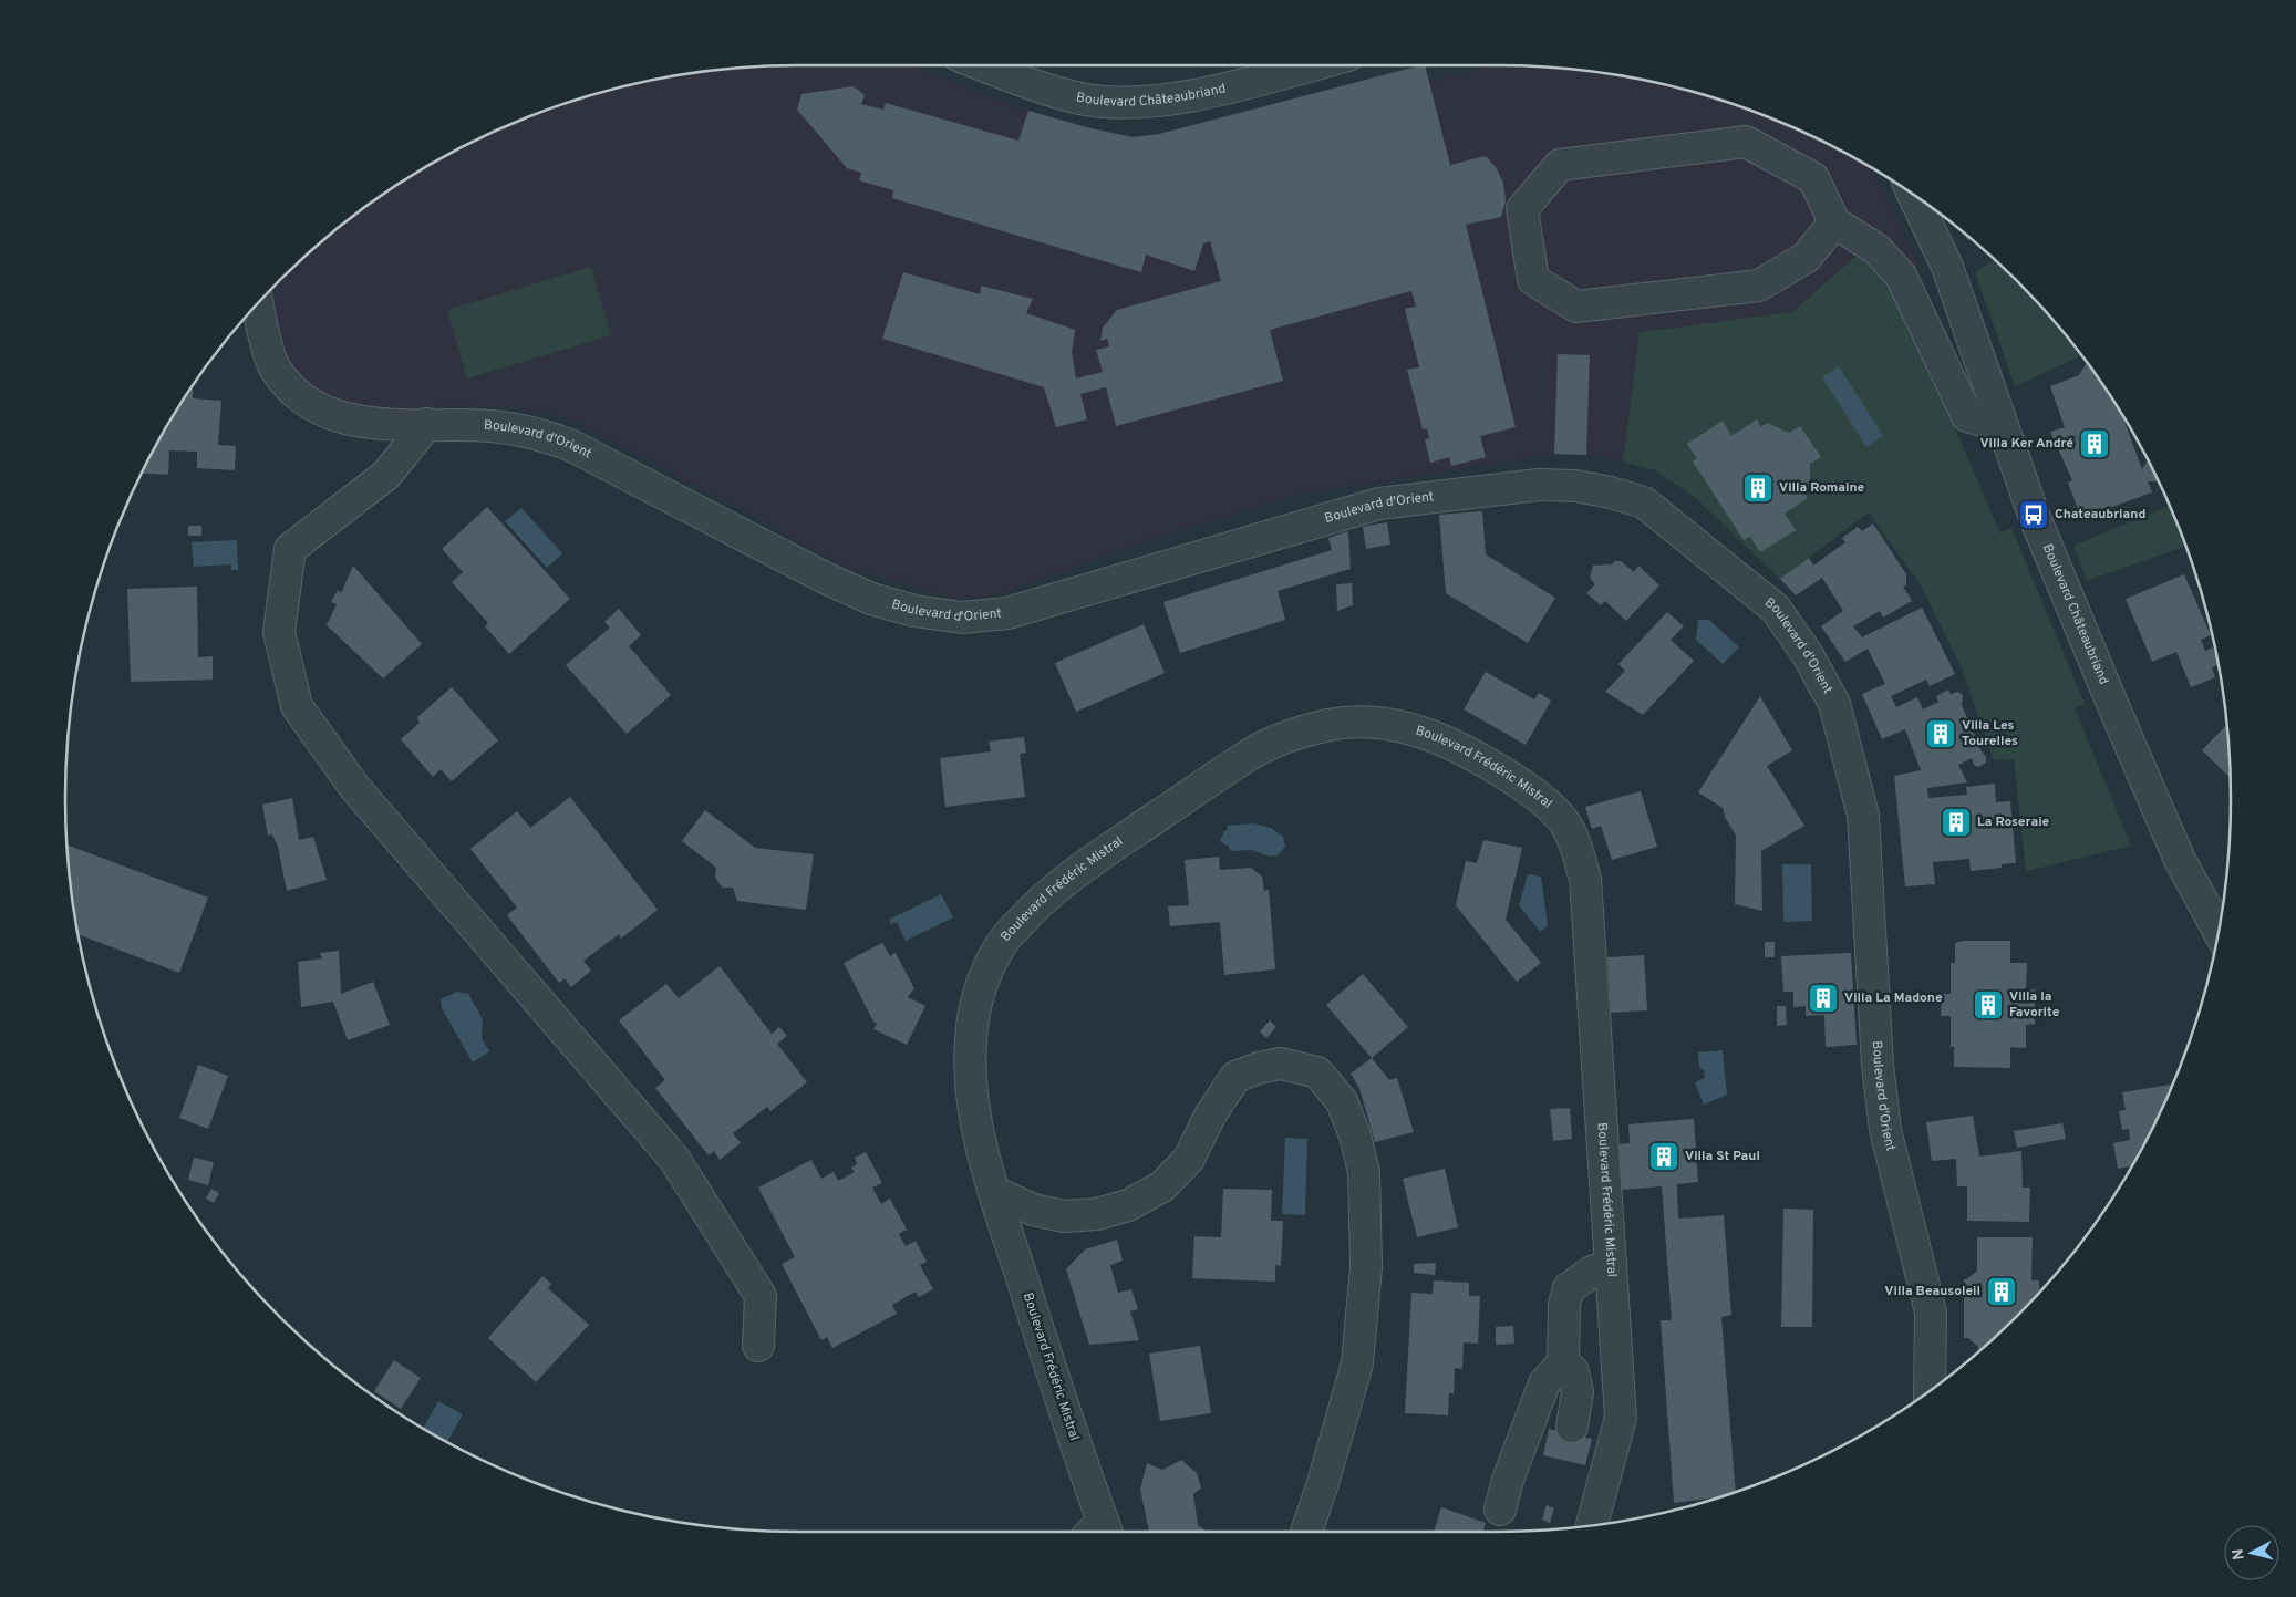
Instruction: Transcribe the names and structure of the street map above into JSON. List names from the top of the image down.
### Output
{
  "streets": {
    "street": ["Boulevard Châteaubriand", "Boulevard d'Orient", "Boulevard Frédéric Mistral"]
  },
  "places": {
    "building": [
      "Villa Ker André",
      "Villa Romaine",
      "Villa Les Tourelles",
      "La Roseraie",
      "Villa La Madone",
      "Villa la Favorite",
      "Villa St Paul",
      "Villa Beausoleil"
    ],
    "bus stop": ["Chateaubriand"]
  },
  "north": "left"
}
